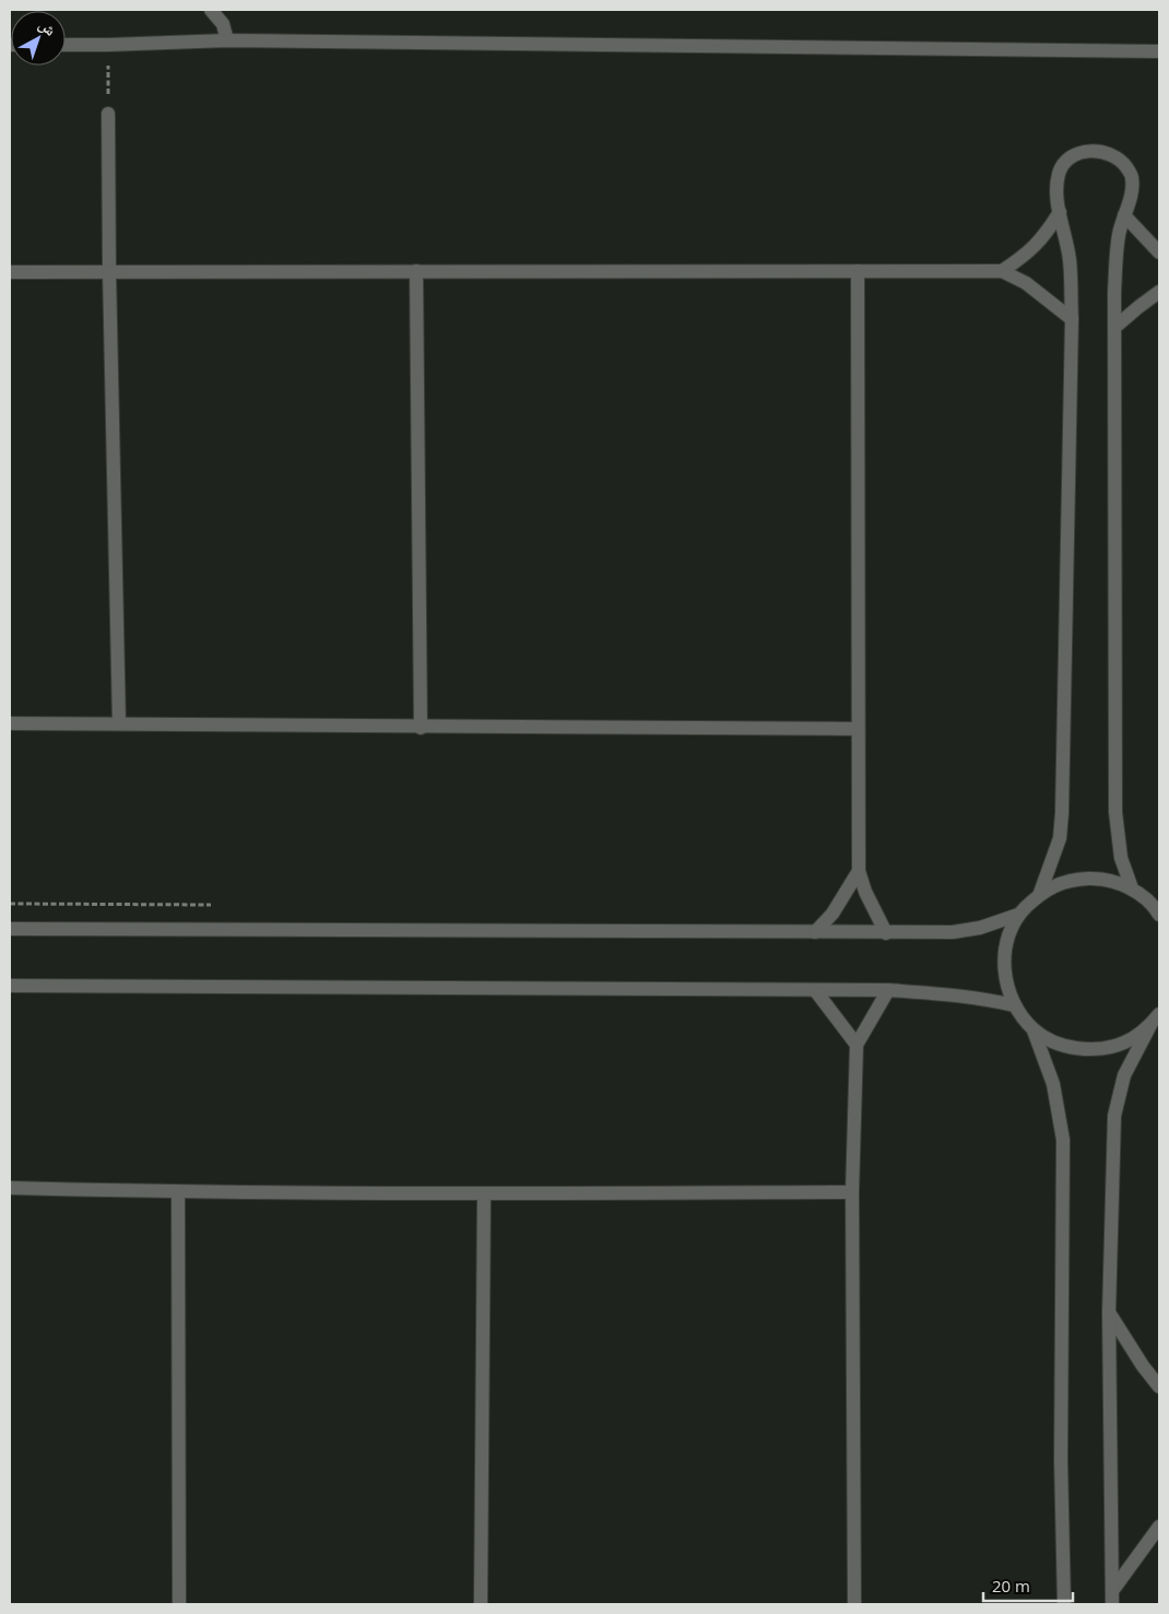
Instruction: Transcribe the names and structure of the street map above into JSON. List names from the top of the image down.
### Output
{
  "scale_bar": "20 m",
  "north": "top right"
}
